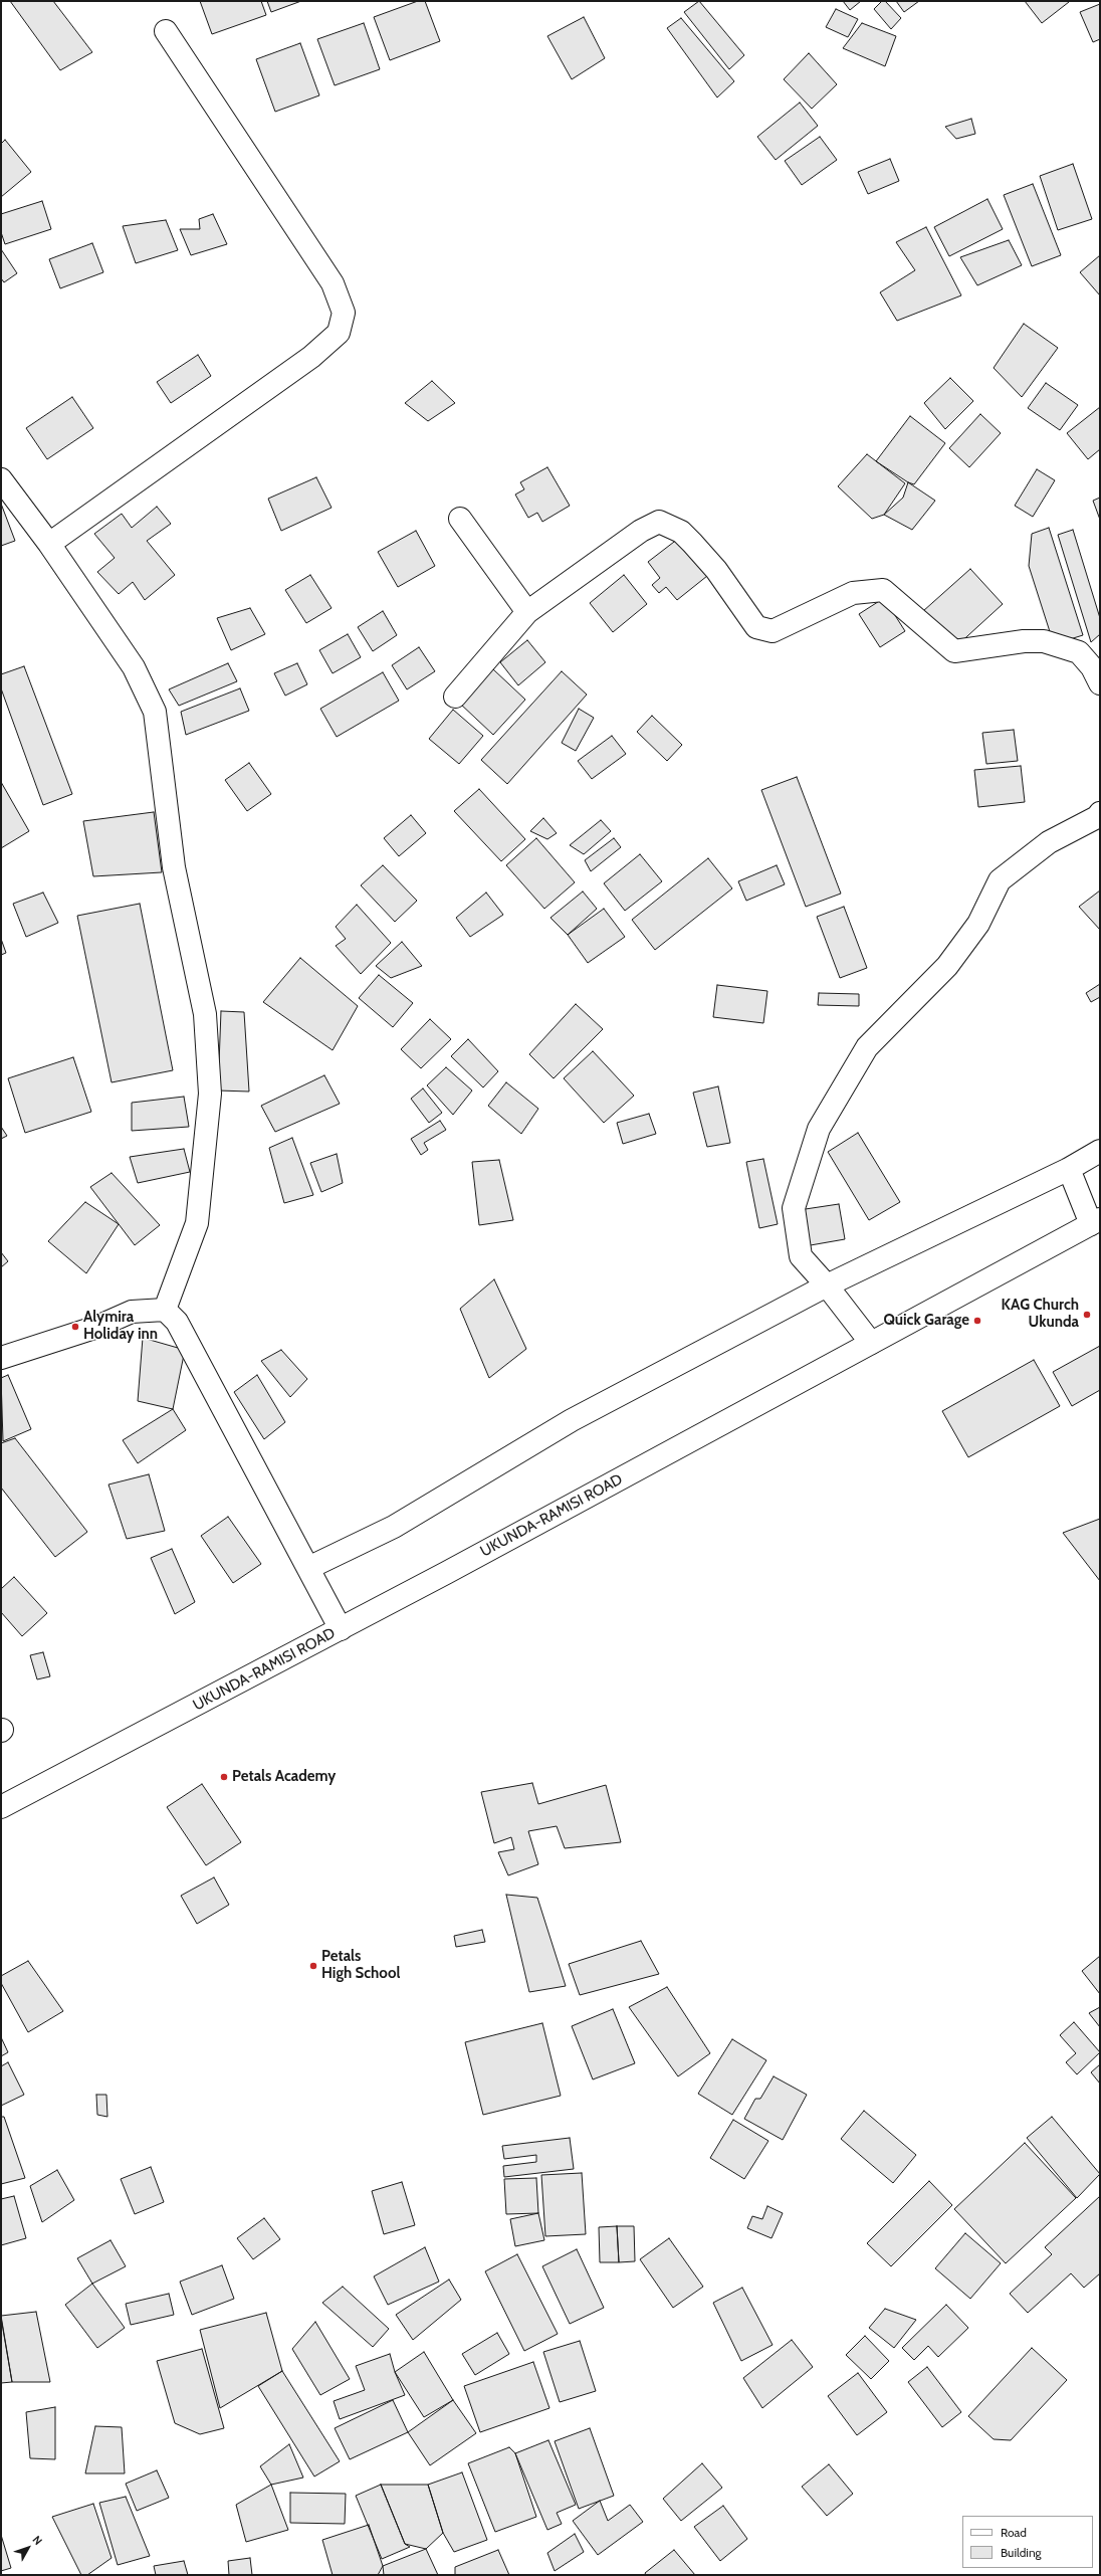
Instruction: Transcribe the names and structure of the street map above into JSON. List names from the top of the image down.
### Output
{
  "streets": {
    "main road": ["UKUNDA-RAMISI ROAD"]
  },
  "places": [
    "KAG Church Ukunda",
    "Quick Garage",
    "Alymira Holiday inn",
    "Petals Academy",
    "Petals High School"
  ],
  "legend": ["Road", "Building"],
  "north": "top right"
}
